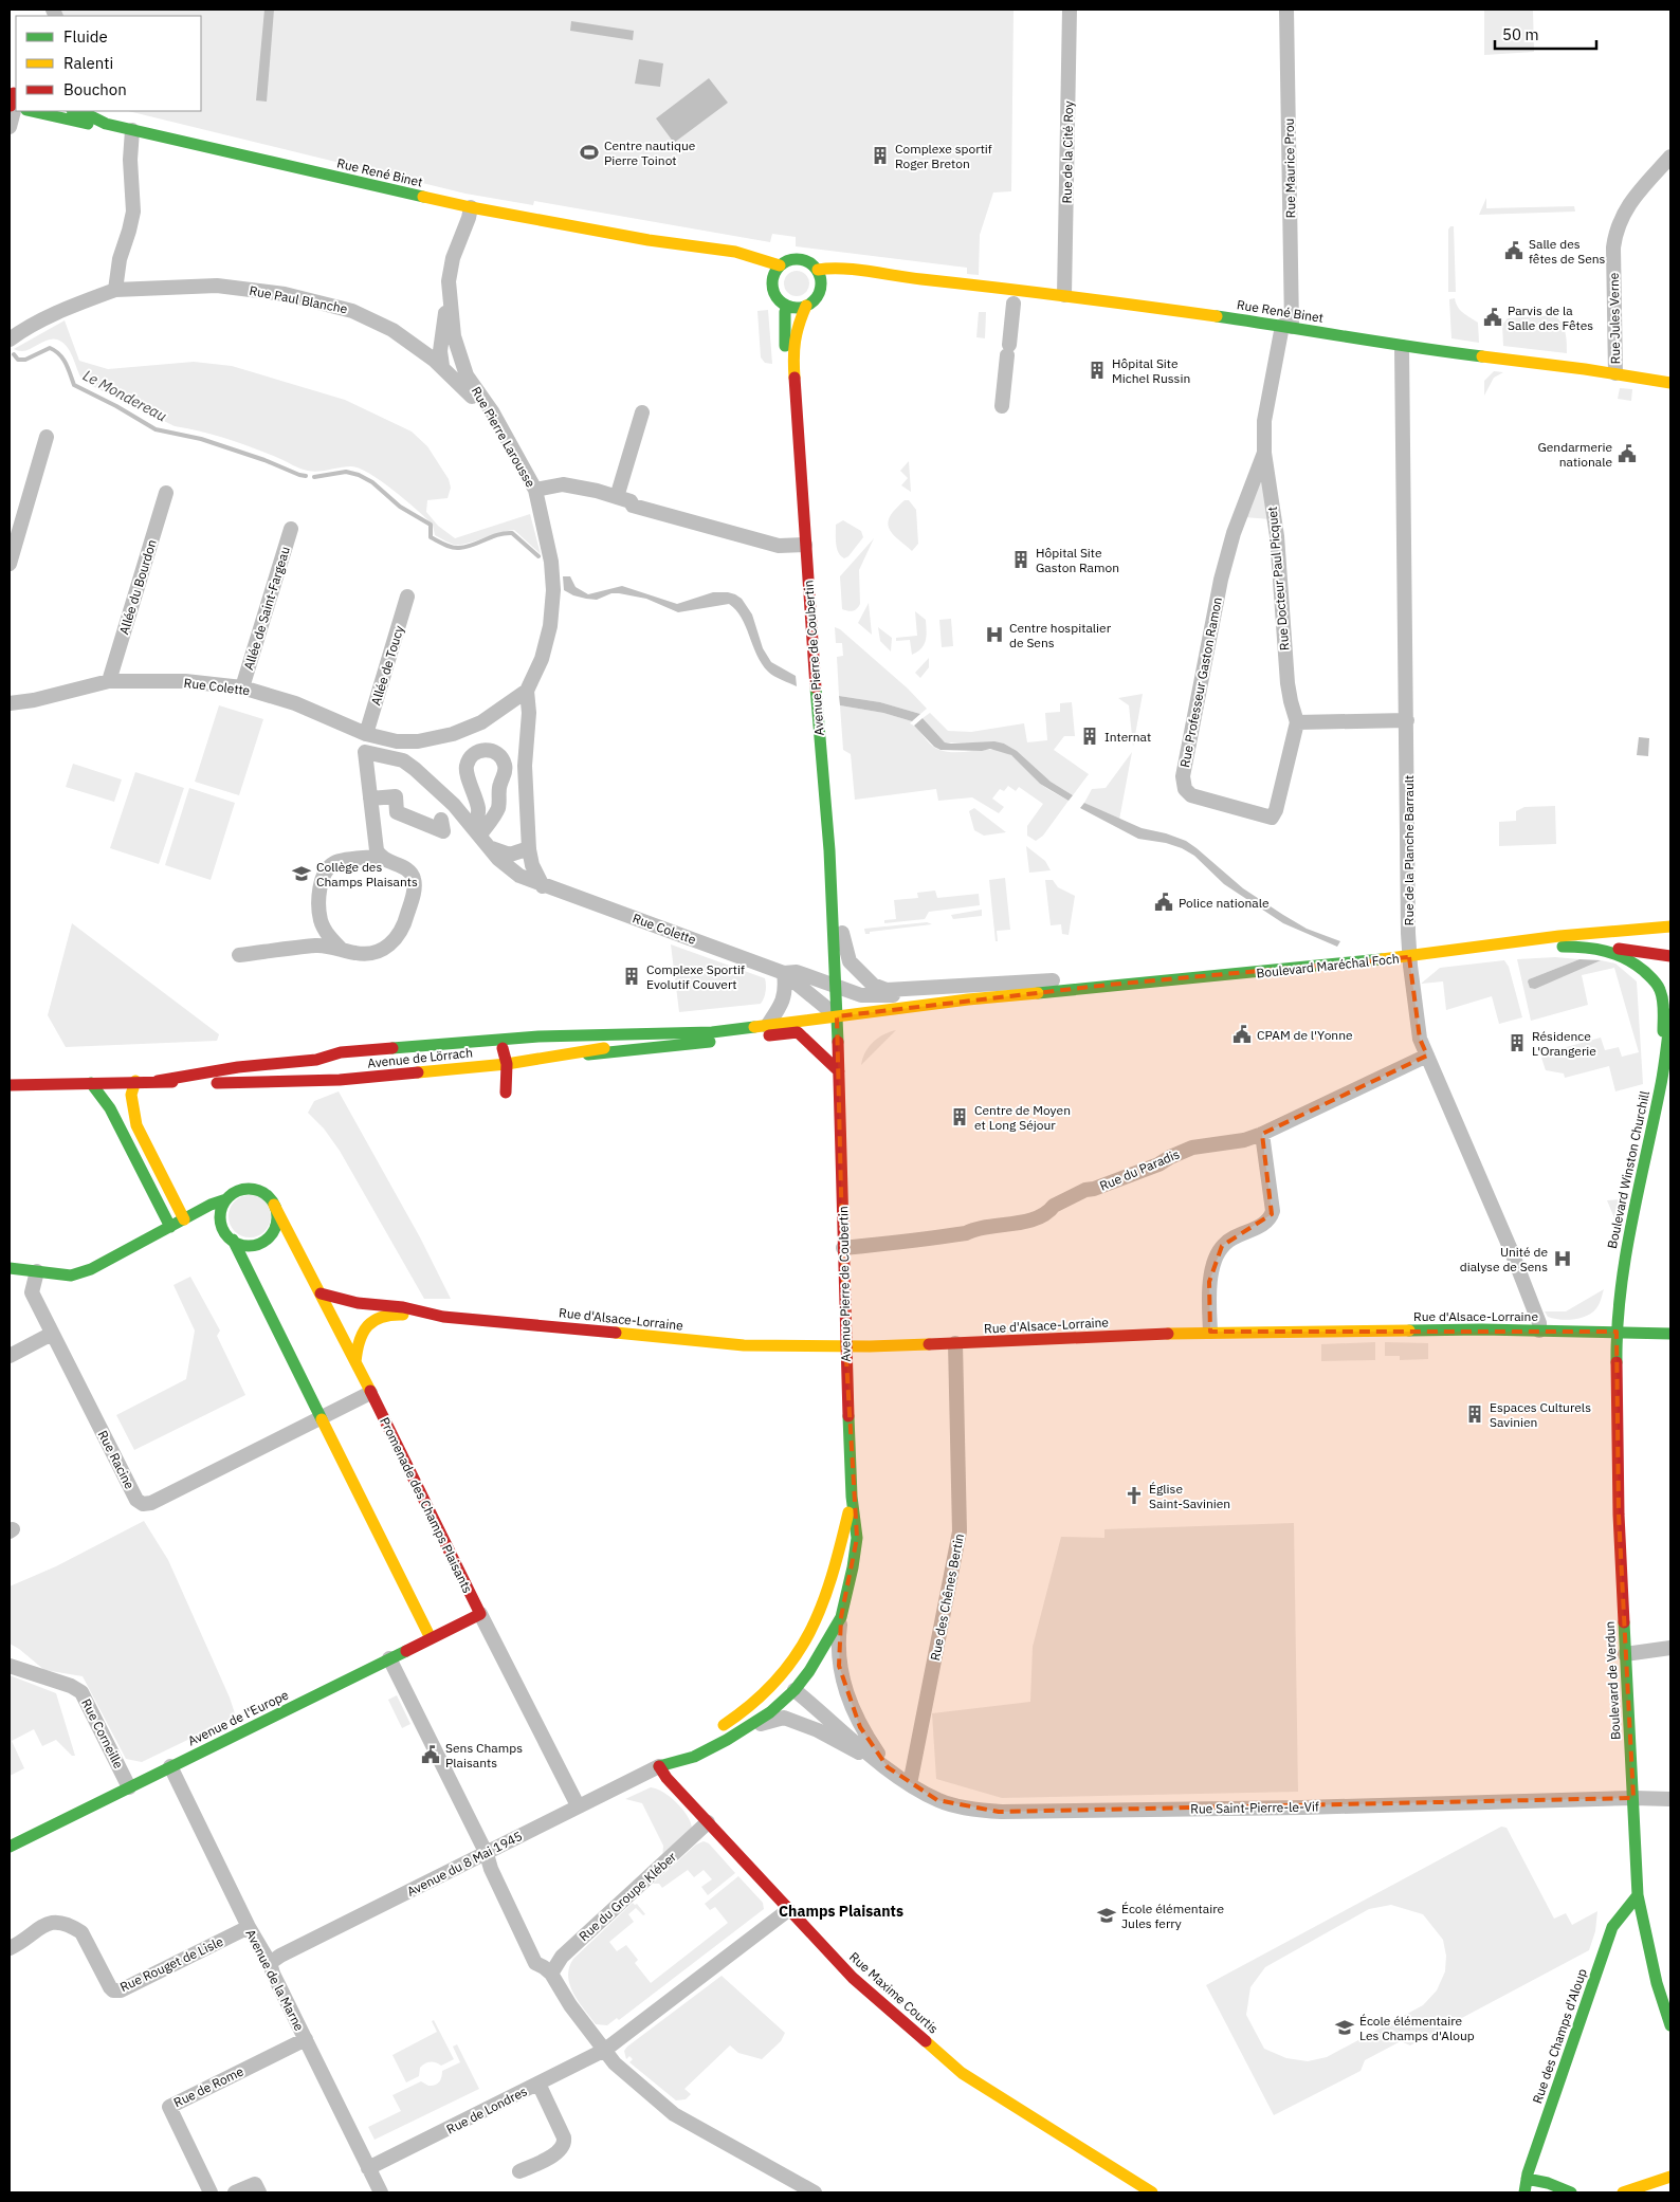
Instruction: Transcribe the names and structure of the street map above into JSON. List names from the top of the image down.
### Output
{
  "streets": {
    "street": [
      "Rue de la Cité Roy",
      "Rue Maurice Prou",
      "Rue René Binet",
      "Rue Paul Blanche",
      "Rue Jules Verne",
      "Rue Pierre Larousse",
      "Rue Docteur Paul Picquet",
      "Allée du Bourdon",
      "Allée de Saint-Fargeau",
      "Avenue Pierre de Coubertin",
      "Allée de Toucy",
      "Rue Professeur Gaston Ramon",
      "Rue Colette",
      "Rue de la Planche Barrault",
      "Boulevard Maréchal Foch",
      "Avenue de Lörrach",
      "Rue du Paradis",
      "Boulevard Winston Churchill",
      "Rue d'Alsace-Lorraine",
      "Rue Racine",
      "Promenade des Champs Plaisants",
      "Rue des Chênes Bertin",
      "Boulevard de Verdun",
      "Avenue de l'Europe",
      "Rue Corneille",
      "Rue Saint-Pierre-le-Vif",
      "Avenue du 8 Mai 1945",
      "Rue du Groupe Kléber",
      "Rue Rouget de Lisle",
      "Avenue de la Marne",
      "Rue Maxime Courtis",
      "Rue des Champs d'Aloup",
      "Rue de Rome",
      "Rue de Londres"
    ]
  },
  "crossings": [
    ["Rue de la Cité Roy", "Rue René Binet"],
    ["Rue Maurice Prou", "Rue René Binet"],
    ["Rue Maurice Prou", "Rue Docteur Paul Picquet"],
    ["Rue René Binet", "Rue Jules Verne"],
    ["Rue René Binet", "Rue Pierre Larousse"],
    ["Rue René Binet", "Rue Docteur Paul Picquet"],
    ["Rue René Binet", "Avenue Pierre de Coubertin"],
    ["Rue René Binet", "Rue de la Planche Barrault"],
    ["Rue Paul Blanche", "Rue Pierre Larousse"],
    ["Rue Pierre Larousse", "Rue Colette"],
    ["Rue Docteur Paul Picquet", "Rue Professeur Gaston Ramon"],
    ["Allée du Bourdon", "Rue Colette"],
    ["Allée de Saint-Fargeau", "Rue Colette"],
    ["Avenue Pierre de Coubertin", "Rue Colette"],
    ["Avenue Pierre de Coubertin", "Boulevard Maréchal Foch"],
    ["Avenue Pierre de Coubertin", "Avenue de Lörrach"],
    ["Avenue Pierre de Coubertin", "Rue du Paradis"],
    ["Avenue Pierre de Coubertin", "Rue d'Alsace-Lorraine"],
    ["Avenue Pierre de Coubertin", "Rue Saint-Pierre-le-Vif"],
    ["Allée de Toucy", "Rue Colette"],
    ["Rue Colette", "Boulevard Maréchal Foch"],
    ["Rue Colette", "Avenue de Lörrach"],
    ["Rue de la Planche Barrault", "Boulevard Maréchal Foch"],
    ["Rue de la Planche Barrault", "Rue du Paradis"],
    ["Rue de la Planche Barrault", "Rue d'Alsace-Lorraine"],
    ["Boulevard Maréchal Foch", "Avenue de Lörrach"],
    ["Boulevard Winston Churchill", "Rue d'Alsace-Lorraine"],
    ["Boulevard Winston Churchill", "Boulevard de Verdun"],
    ["Rue d'Alsace-Lorraine", "Promenade des Champs Plaisants"],
    ["Rue d'Alsace-Lorraine", "Rue des Chênes Bertin"],
    ["Rue d'Alsace-Lorraine", "Boulevard de Verdun"],
    ["Rue Racine", "Promenade des Champs Plaisants"],
    ["Promenade des Champs Plaisants", "Avenue de l'Europe"],
    ["Promenade des Champs Plaisants", "Avenue du 8 Mai 1945"],
    ["Rue des Chênes Bertin", "Rue Saint-Pierre-le-Vif"],
    ["Boulevard de Verdun", "Rue Saint-Pierre-le-Vif"],
    ["Boulevard de Verdun", "Rue des Champs d'Aloup"],
    ["Avenue de l'Europe", "Rue Corneille"],
    ["Avenue de l'Europe", "Avenue de la Marne"],
    ["Avenue du 8 Mai 1945", "Avenue de la Marne"],
    ["Avenue du 8 Mai 1945", "Rue Maxime Courtis"],
    ["Rue du Groupe Kléber", "Rue Maxime Courtis"],
    ["Rue Rouget de Lisle", "Avenue de la Marne"],
    ["Avenue de la Marne", "Rue de Rome"],
    ["Avenue de la Marne", "Rue de Londres"],
    ["Rue Maxime Courtis", "Rue de Londres"]
  ],
  "districts": ["Champs Plaisants"],
  "water": ["Le Mondereau"],
  "places": {
    "sports": ["Centre nautique Pierre Toinot"],
    "building": [
      "Complexe sportif Roger Breton",
      "Hôpital Site Michel Russin",
      "Hôpital Site Gaston Ramon",
      "Internat",
      "Complexe Sportif Evolutif Couvert",
      "Résidence L'Orangerie",
      "Centre de Moyen et Long Séjour",
      "Espaces Culturels Savinien"
    ],
    "public building": [
      "Salle des fêtes de Sens",
      "Parvis de la Salle des Fêtes",
      "Gendarmerie nationale",
      "Police nationale",
      "CPAM de l'Yonne",
      "Sens Champs Plaisants"
    ],
    "hospital": ["Centre hospitalier de Sens", "Unité de dialyse de Sens"],
    "school or university": ["Collège des Champs Plaisants", "École élémentaire Jules ferry", "École élémentaire Les Champs d'Aloup"],
    "church": ["Église Saint-Savinien"]
  },
  "legend": ["Fluide", "Ralenti", "Bouchon"],
  "scale_bar": "50 m"
}
